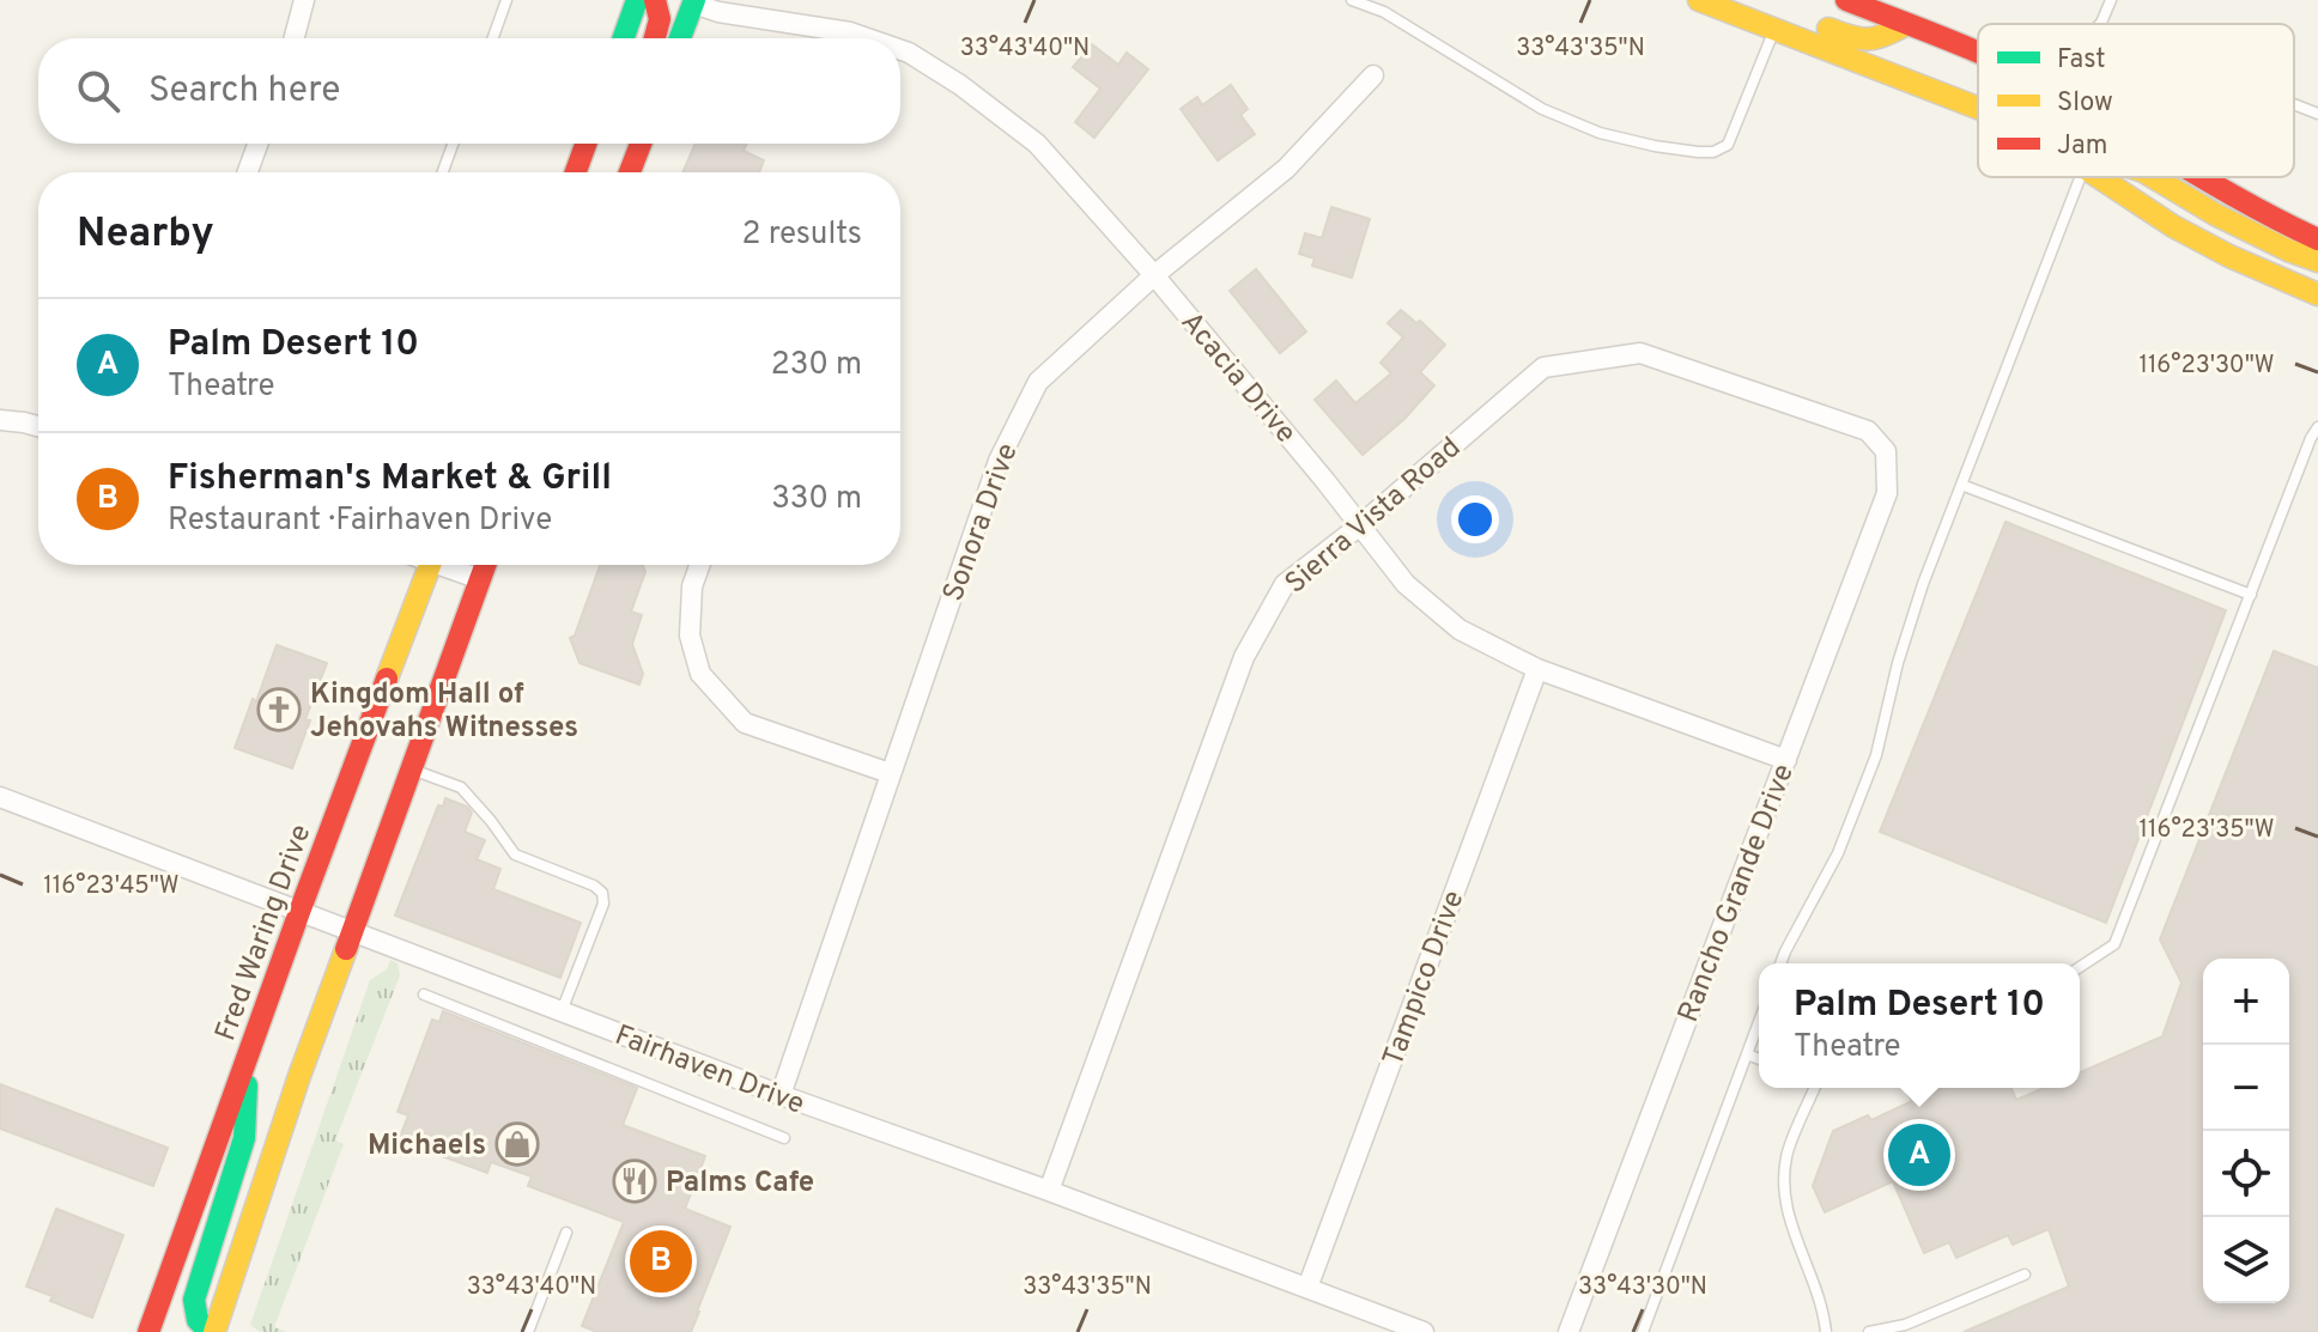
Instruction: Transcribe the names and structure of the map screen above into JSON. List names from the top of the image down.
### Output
{
  "streets": {
    "main road": ["Fred Waring Drive"],
    "street": [
      "Acacia Drive",
      "Sierra Vista Road",
      "Sonora Drive",
      "Rancho Grande Drive",
      "Tampico Drive",
      "Fairhaven Drive"
    ]
  },
  "crossings": [
    ["Acacia Drive", "Sierra Vista Road"],
    ["Acacia Drive", "Sonora Drive"],
    ["Acacia Drive", "Rancho Grande Drive"],
    ["Acacia Drive", "Tampico Drive"],
    ["Sierra Vista Road", "Rancho Grande Drive"],
    ["Sierra Vista Road", "Fairhaven Drive"],
    ["Sonora Drive", "Fairhaven Drive"],
    ["Fred Waring Drive", "Fairhaven Drive"],
    ["Tampico Drive", "Fairhaven Drive"]
  ],
  "places": {
    "church": ["Kingdom Hall of Jehovahs Witnesses"],
    "shop": ["Michaels"],
    "restaurant": ["Palms Cafe"]
  },
  "legend": ["Fast", "Slow", "Jam"],
  "page": {
    "search": "Search here",
    "heading": ["Nearby", "2 results"],
    "list": [
      {
        "mark": "A",
        "name": "Palm Desert 10",
        "note": "Theatre",
        "value": "230 m"
      },
      {
        "mark": "B",
        "name": "Fisherman's Market & Grill",
        "note": "Restaurant · Fairhaven Drive",
        "value": "330 m"
      }
    ],
    "map_buttons": ["+", "−"],
    "popup": ["Palm Desert 10", "Theatre"],
    "pins": ["A", "B"]
  },
  "coordinates": [
    "33°43'40\"N",
    "33°43'35\"N",
    "116°23'30\"W",
    "116°23'35\"W",
    "116°23'45\"W",
    "33°43'30\"N"
  ]
}
